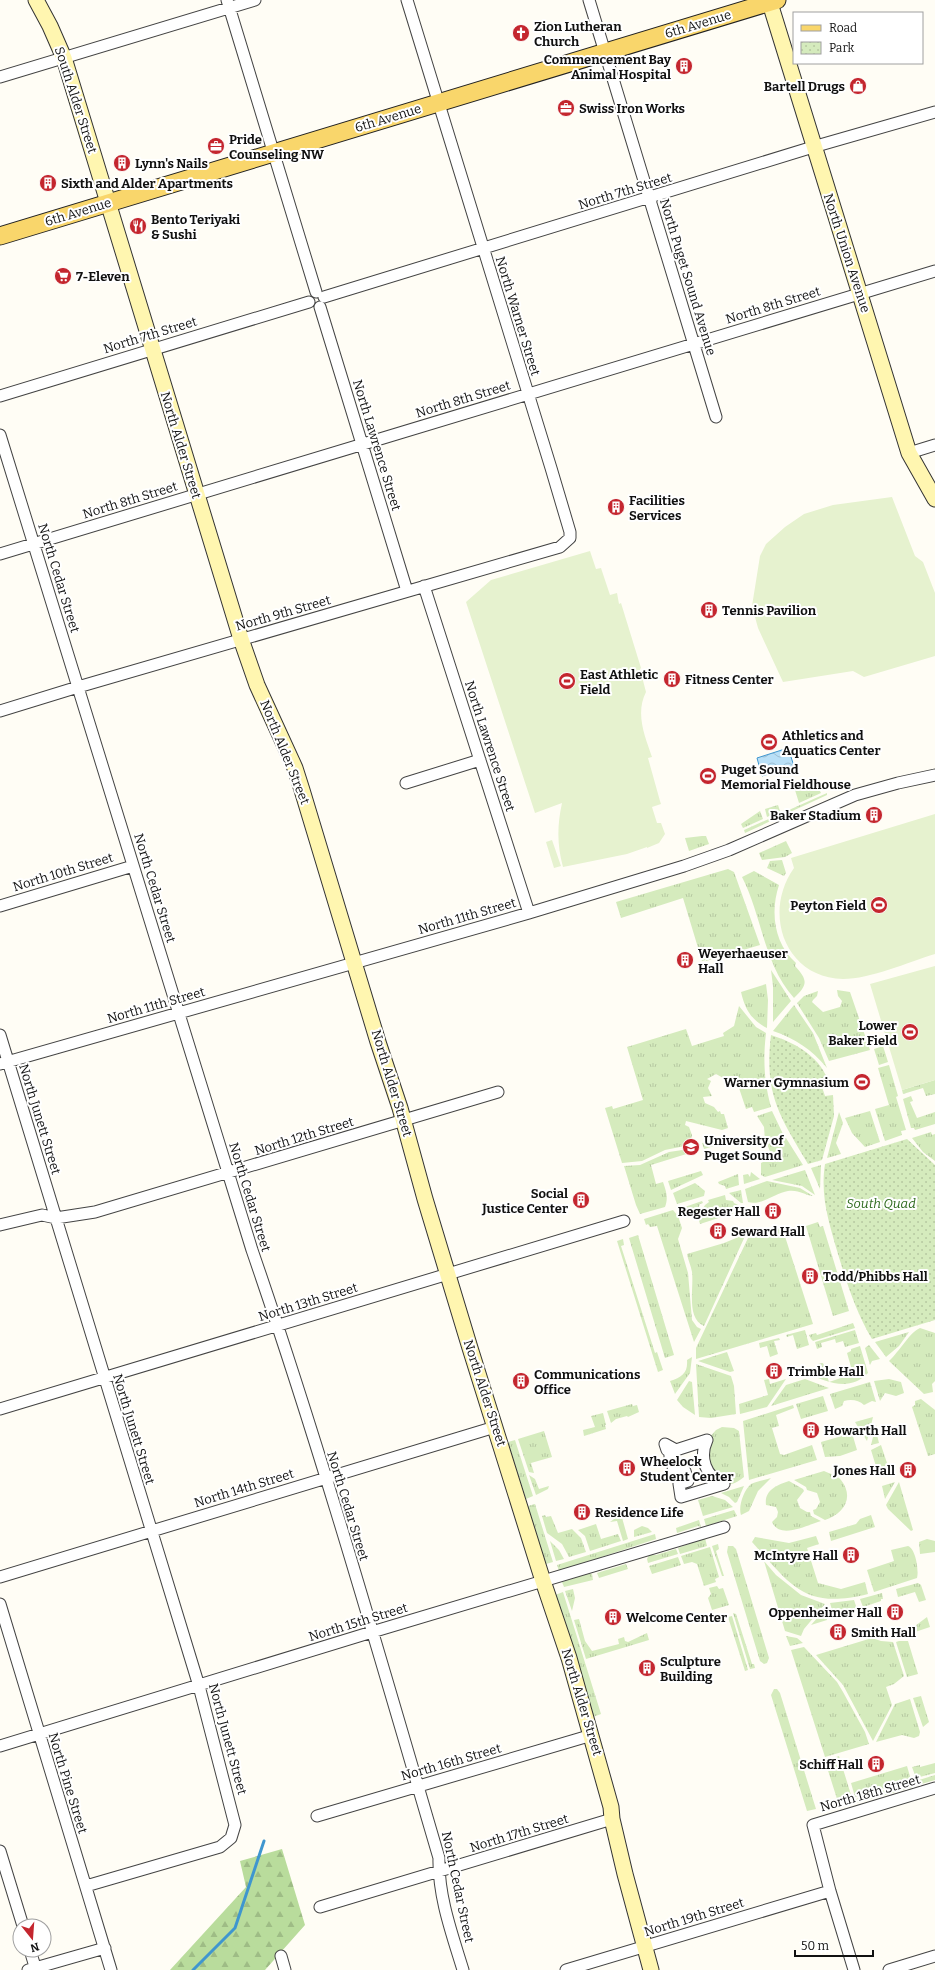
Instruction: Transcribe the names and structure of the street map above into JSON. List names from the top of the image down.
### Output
{
  "streets": {
    "main road": ["6th Avenue"],
    "street": [
      "South Alder Street",
      "North 7th Street",
      "North Union Avenue",
      "North Puget Sound Avenue",
      "North 8th Street",
      "North Warner Street",
      "North Alder Street",
      "North Lawrence Street",
      "North Cedar Street",
      "North 9th Street",
      "North 10th Street",
      "North 11th Street",
      "North Junett Street",
      "North 12th Street",
      "North 13th Street",
      "North 14th Street",
      "North 15th Street",
      "North 16th Street",
      "North Pine Street",
      "North 18th Street",
      "North 17th Street",
      "North 19th Street"
    ]
  },
  "crossings": [
    ["6th Avenue", "South Alder Street"],
    ["6th Avenue", "North Union Avenue"],
    ["6th Avenue", "North Puget Sound Avenue"],
    ["6th Avenue", "North Warner Street"],
    ["6th Avenue", "North Alder Street"],
    ["6th Avenue", "North Lawrence Street"],
    ["South Alder Street", "North Alder Street"],
    ["North 7th Street", "North Union Avenue"],
    ["North 7th Street", "North Puget Sound Avenue"],
    ["North 7th Street", "North Warner Street"],
    ["North 7th Street", "North Alder Street"],
    ["North 7th Street", "North Lawrence Street"],
    ["North Union Avenue", "North 8th Street"],
    ["North Puget Sound Avenue", "North 8th Street"],
    ["North 8th Street", "North Warner Street"],
    ["North 8th Street", "North Alder Street"],
    ["North 8th Street", "North Lawrence Street"],
    ["North 8th Street", "North Cedar Street"],
    ["North Warner Street", "North 9th Street"],
    ["North Alder Street", "North 9th Street"],
    ["North Alder Street", "North 11th Street"],
    ["North Alder Street", "North 12th Street"],
    ["North Alder Street", "North 13th Street"],
    ["North Alder Street", "North 14th Street"],
    ["North Alder Street", "North 15th Street"],
    ["North Alder Street", "North 16th Street"],
    ["North Alder Street", "North 17th Street"],
    ["North Alder Street", "North 19th Street"],
    ["North Lawrence Street", "North 9th Street"],
    ["North Lawrence Street", "North 11th Street"],
    ["North Cedar Street", "North 9th Street"],
    ["North Cedar Street", "North 10th Street"],
    ["North Cedar Street", "North 11th Street"],
    ["North Cedar Street", "North 12th Street"],
    ["North Cedar Street", "North 13th Street"],
    ["North Cedar Street", "North 14th Street"],
    ["North Cedar Street", "North 15th Street"],
    ["North Cedar Street", "North 16th Street"],
    ["North Cedar Street", "North 17th Street"],
    ["North 11th Street", "North Junett Street"],
    ["North Junett Street", "North 12th Street"],
    ["North Junett Street", "North 13th Street"],
    ["North Junett Street", "North 14th Street"],
    ["North Junett Street", "North 15th Street"],
    ["North Junett Street", "North Pine Street"],
    ["North 15th Street", "North Pine Street"],
    ["North 18th Street", "North 19th Street"]
  ],
  "parks": ["South Quad"],
  "places": {
    "church": ["Zion Lutheran Church"],
    "building": [
      "Commencement Bay Animal Hospital",
      "Lynn's Nails",
      "Sixth and Alder Apartments",
      "Facilities Services",
      "Tennis Pavilion",
      "Fitness Center",
      "Baker Stadium",
      "Weyerhaeuser Hall",
      "Social Justice Center",
      "Regester Hall",
      "Seward Hall",
      "Todd/Phibbs Hall",
      "Trimble Hall",
      "Communications Office",
      "Howarth Hall",
      "Wheelock Student Center",
      "Jones Hall",
      "Residence Life",
      "McIntyre Hall",
      "Oppenheimer Hall",
      "Welcome Center",
      "Smith Hall",
      "Sculpture Building",
      "Schiff Hall"
    ],
    "shop": ["Bartell Drugs"],
    "office": ["Swiss Iron Works", "Pride Counseling NW"],
    "restaurant": ["Bento Teriyaki & Sushi"],
    "supermarket": ["7-Eleven"],
    "sports": [
      "East Athletic Field",
      "Athletics and Aquatics Center",
      "Puget Sound Memorial Fieldhouse",
      "Peyton Field",
      "Lower Baker Field",
      "Warner Gymnasium"
    ],
    "school or university": ["University of Puget Sound"]
  },
  "legend": ["Road", "Park"],
  "scale_bar": "50 m",
  "north": "bottom"
}
